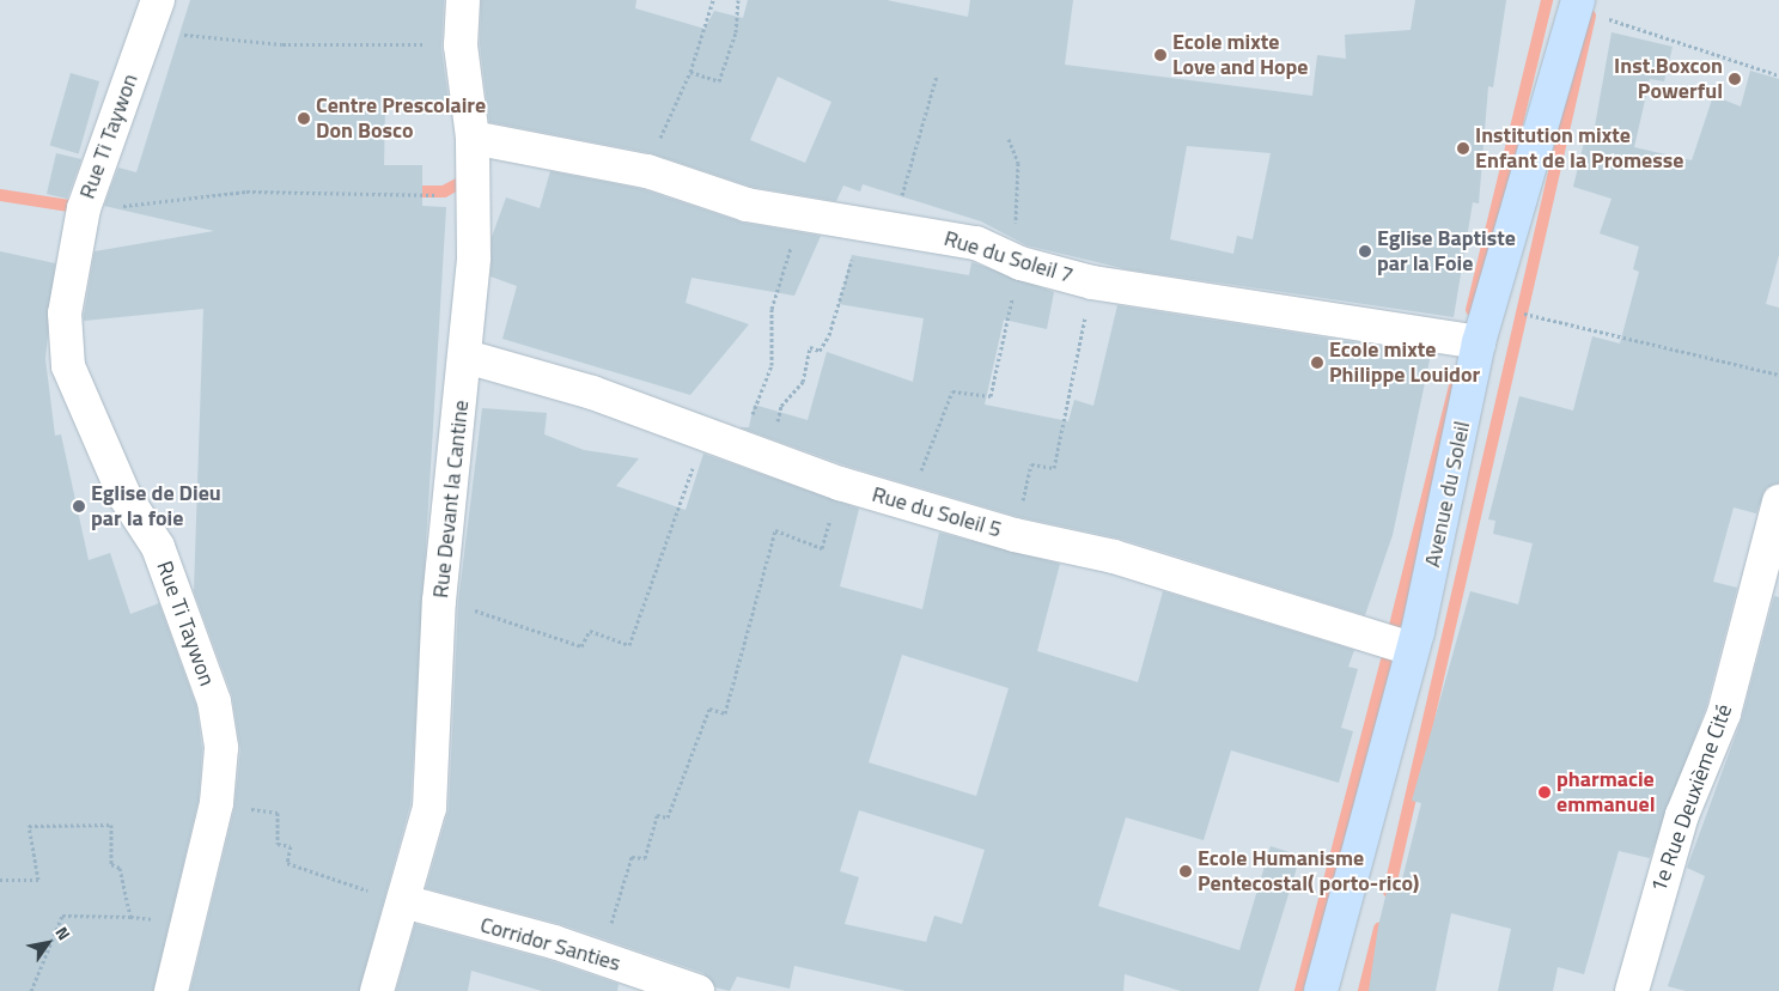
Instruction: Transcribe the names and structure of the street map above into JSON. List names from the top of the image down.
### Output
{
  "streets": {
    "main road": ["Avenue du Soleil"],
    "street": [
      "Rue Ti Taywon",
      "Rue du Soleil 7",
      "Rue Devant la Cantine",
      "Rue du Soleil 5",
      "1e Rue Deuxième Cité",
      "Corridor Santies"
    ]
  },
  "crossings": [
    ["Rue du Soleil 7", "Avenue du Soleil"],
    ["Rue du Soleil 7", "Rue Devant la Cantine"],
    ["Avenue du Soleil", "Rue du Soleil 5"],
    ["Rue Devant la Cantine", "Rue du Soleil 5"],
    ["Rue Devant la Cantine", "Corridor Santies"]
  ],
  "places": [
    "Ecole mixte Love and Hope",
    "Inst.Boxcon Powerful",
    "Centre Prescolaire Don Bosco",
    "Institution mixte Enfant de la Promesse",
    "Eglise Baptiste par la Foie",
    "Ecole mixte Philippe Louidor",
    "Eglise de Dieu par la foie",
    "pharmacie emmanuel",
    "Ecole Humanisme Pentecostal( porto-rico)"
  ],
  "north": "top right"
}
